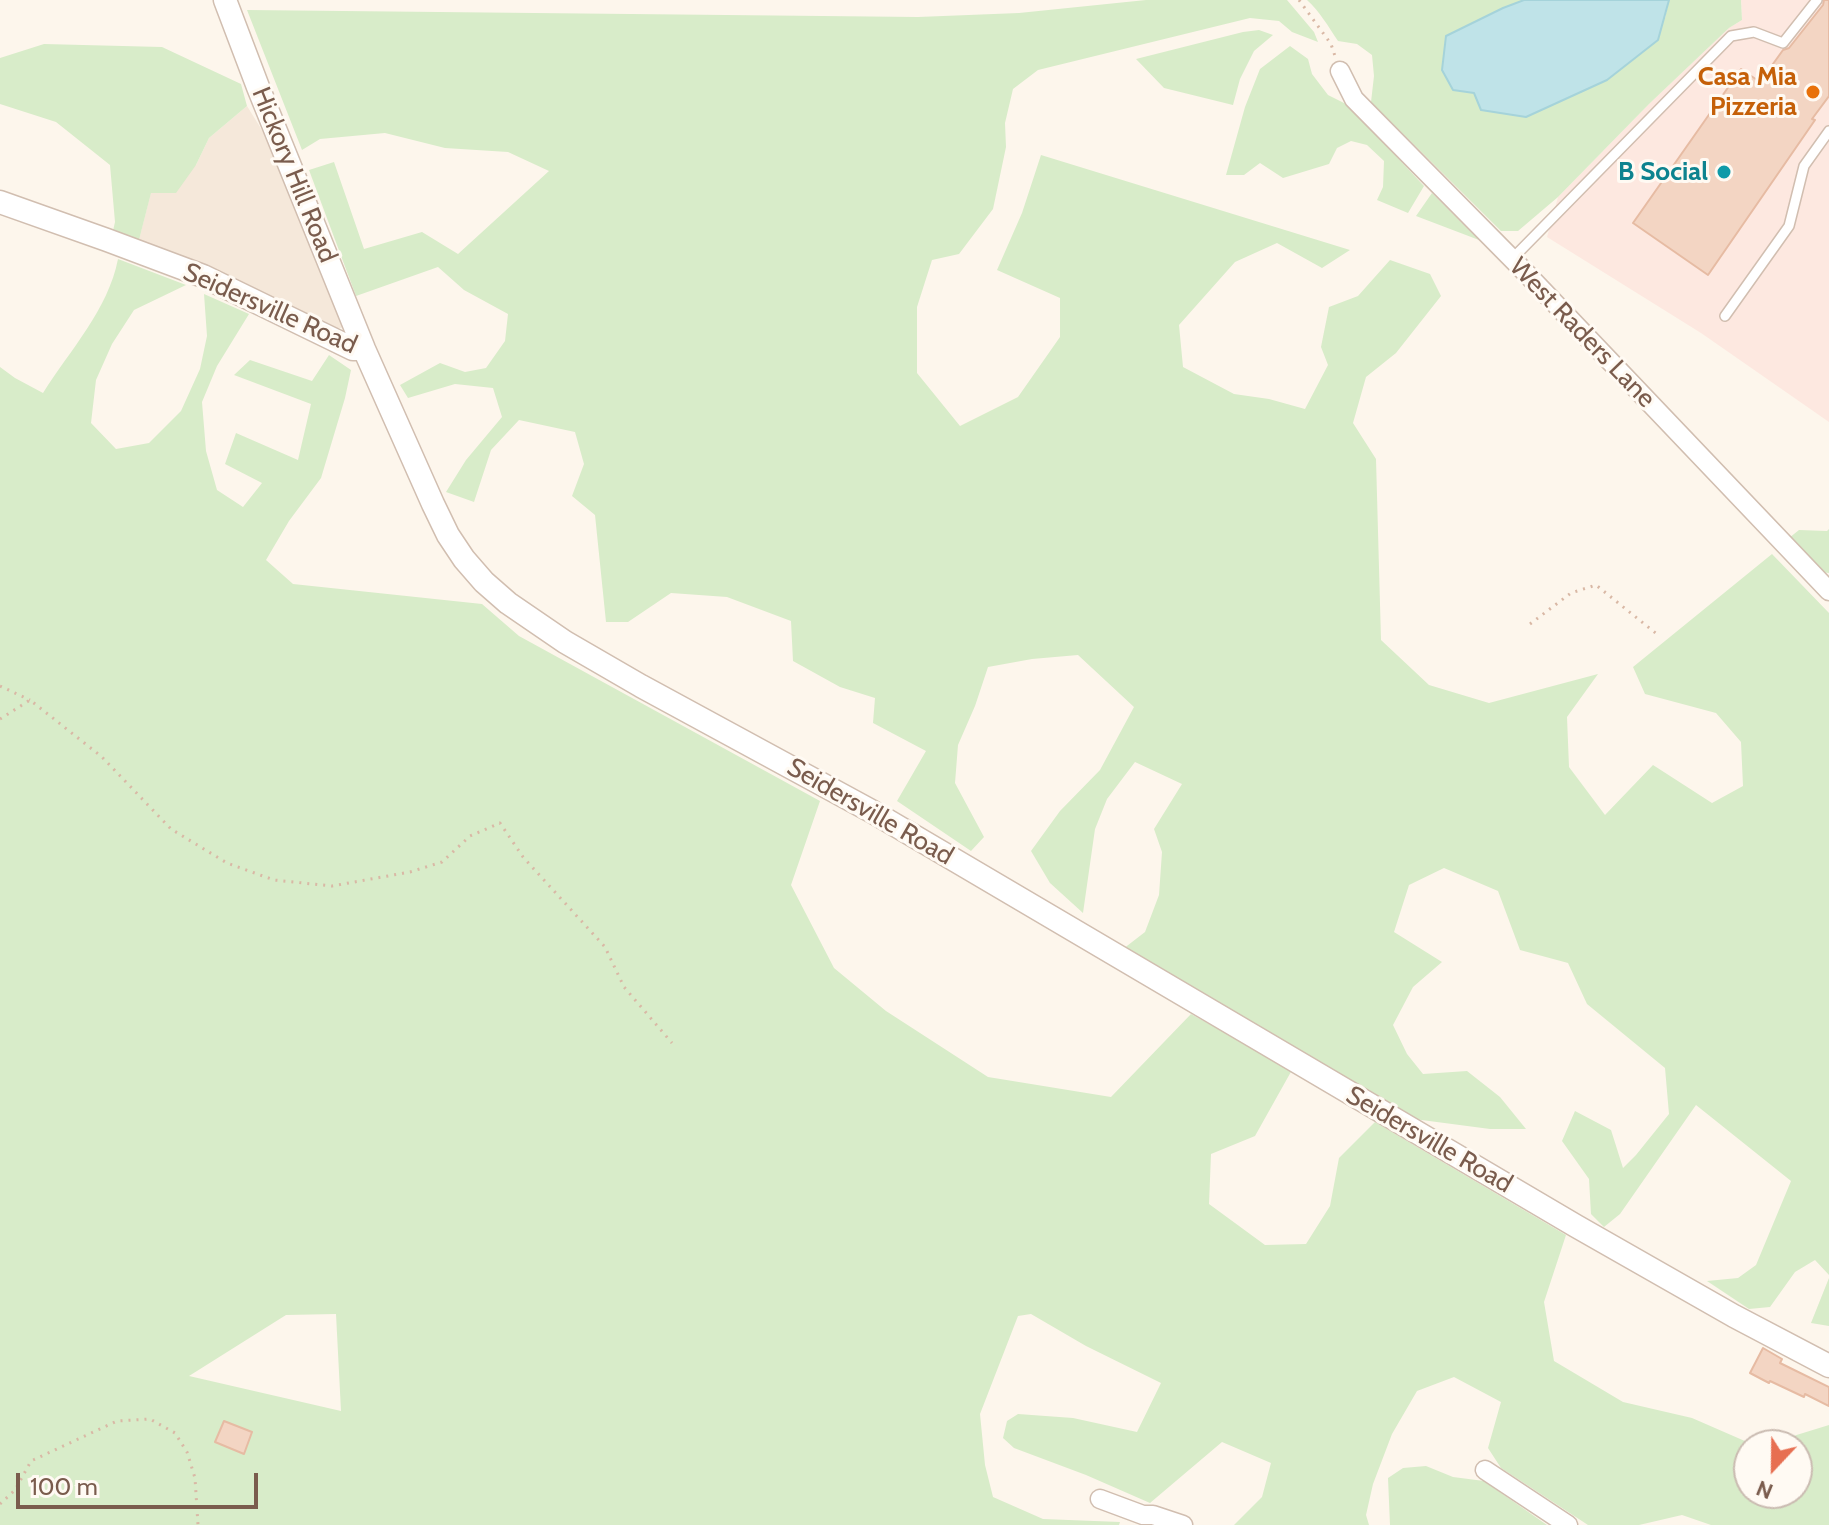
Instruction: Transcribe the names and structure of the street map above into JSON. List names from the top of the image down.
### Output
{
  "streets": {
    "street": ["Hickory Hill Road", "Seidersville Road", "West Raders Lane"]
  },
  "crossings": [
    ["Hickory Hill Road", "Seidersville Road"]
  ],
  "places": ["Casa Mia Pizzeria", "B Social"],
  "scale_bar": "100 m",
  "north": "bottom"
}
